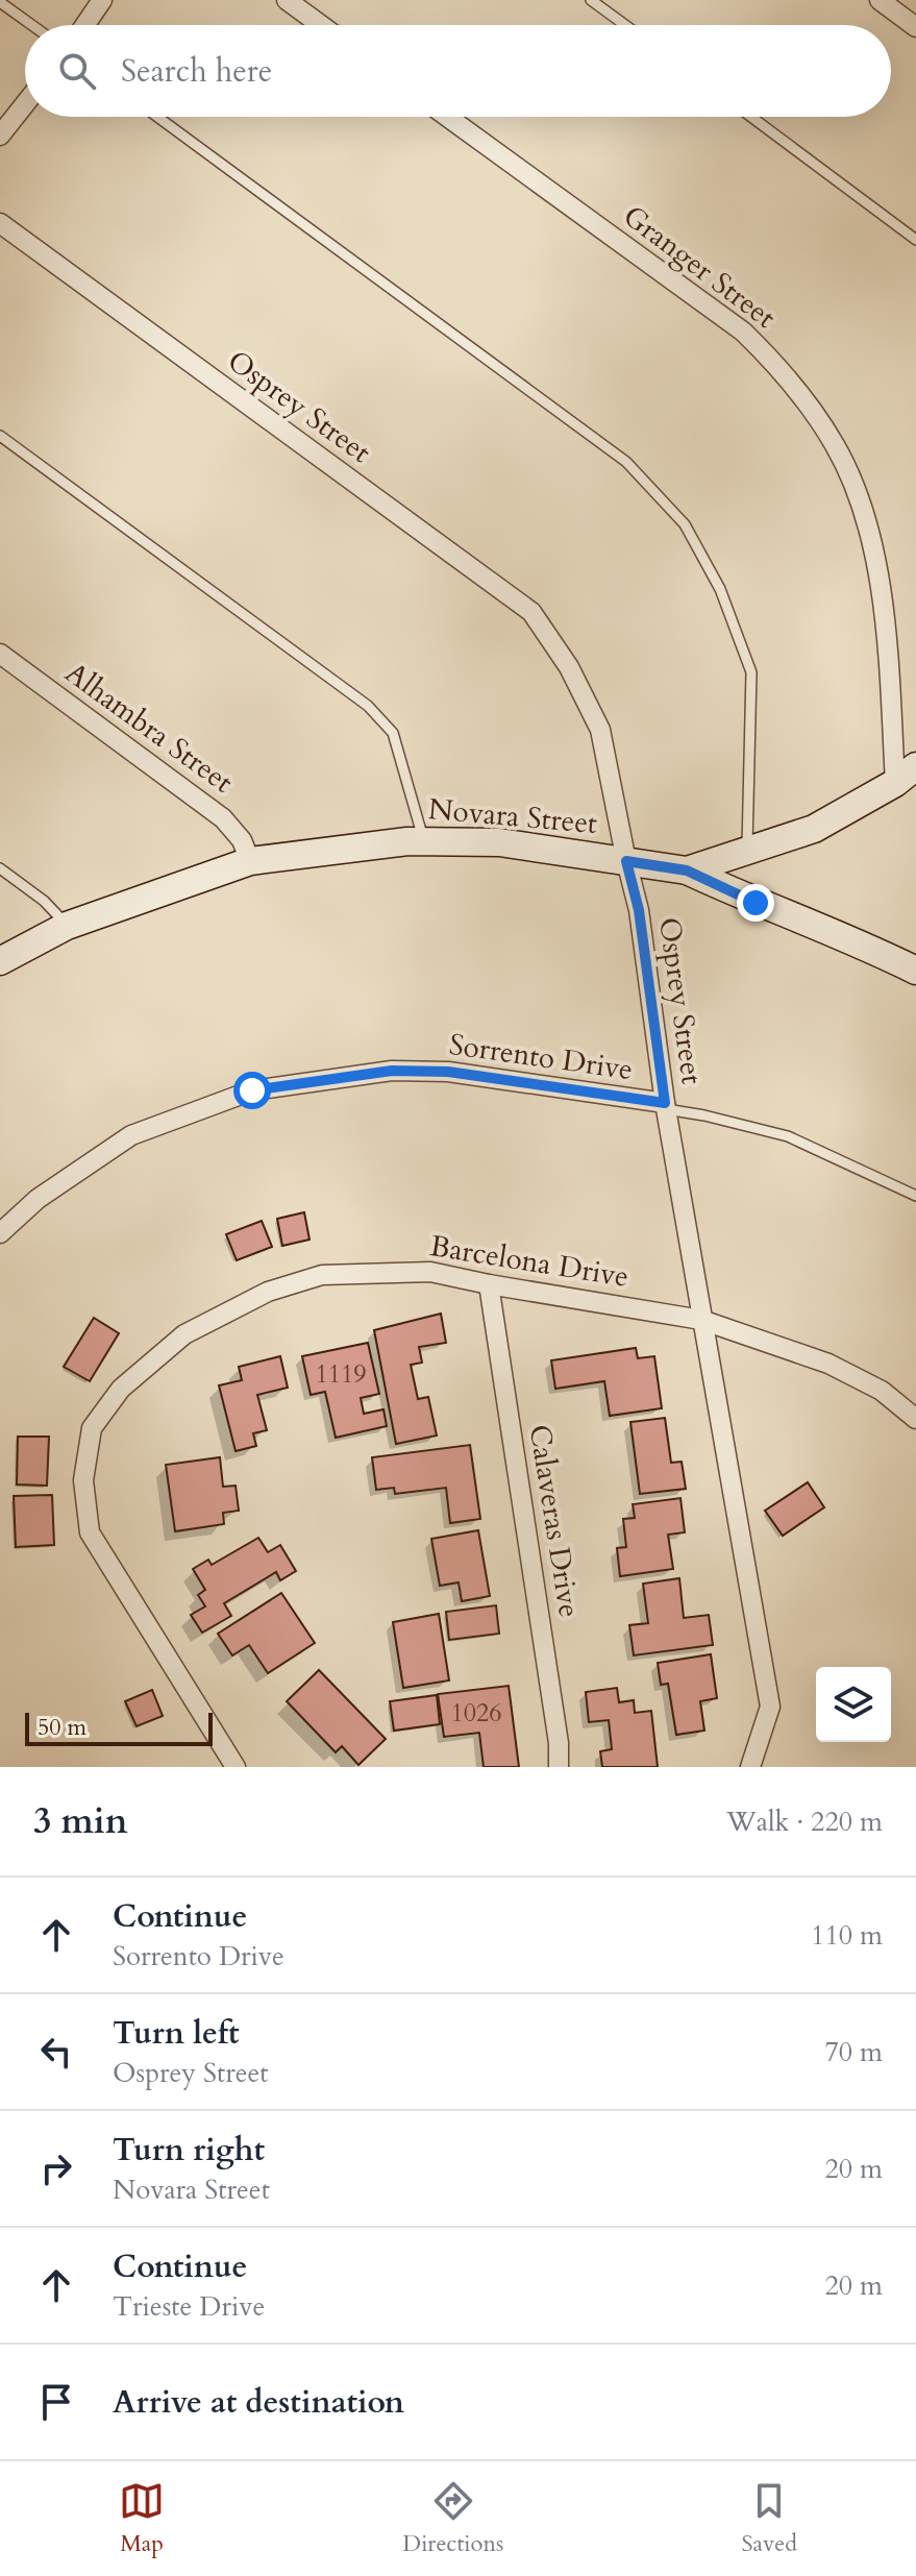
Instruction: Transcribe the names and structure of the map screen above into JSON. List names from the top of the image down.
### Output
{
  "streets": {
    "street": [
      "Granger Street",
      "Osprey Street",
      "Alhambra Street",
      "Novara Street",
      "Sorrento Drive",
      "Barcelona Drive",
      "Calaveras Drive"
    ]
  },
  "crossings": [
    ["Granger Street", "Novara Street"],
    ["Osprey Street", "Novara Street"],
    ["Osprey Street", "Sorrento Drive"],
    ["Osprey Street", "Barcelona Drive"],
    ["Alhambra Street", "Novara Street"],
    ["Barcelona Drive", "Calaveras Drive"]
  ],
  "house_numbers": ["1119", "1026"],
  "scale_bar": "50 m",
  "page": {
    "search": "Search here",
    "scale": "50 m",
    "heading": ["3 min", "Walk · 220 m"],
    "list": [
      ["Continue", "Sorrento Drive", "110 m"],
      ["Turn left", "Osprey Street", "70 m"],
      ["Turn right", "Novara Street", "20 m"],
      ["Continue", "Trieste Drive", "20 m"],
      "Arrive at destination"
    ],
    "nav": ["Map", "Directions", "Saved"]
  }
}
